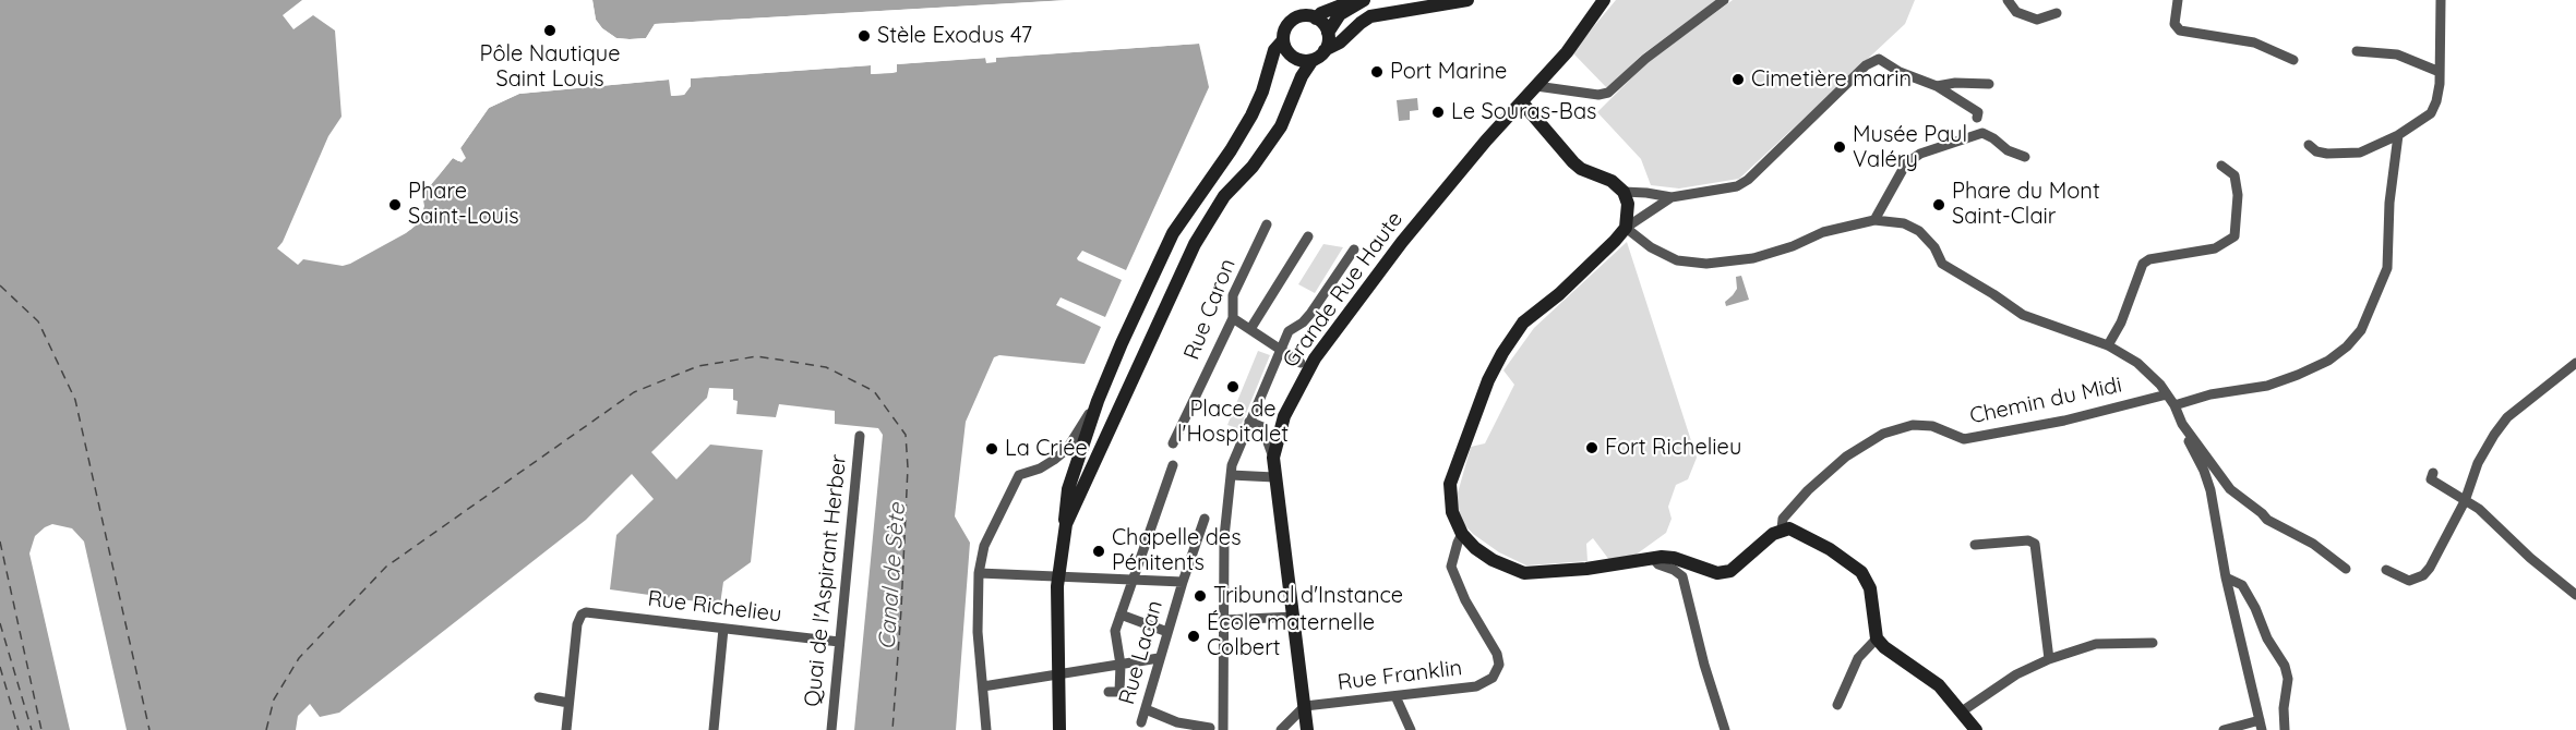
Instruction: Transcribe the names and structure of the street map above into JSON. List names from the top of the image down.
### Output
{
  "streets": {
    "street": [
      "Grande Rue Haute",
      "Rue Caron",
      "Chemin du Midi",
      "Quai de l'Aspirant Herber",
      "Rue Richelieu",
      "Rue Lacan",
      "Rue Franklin"
    ]
  },
  "crossings": [
    ["Grande Rue Haute", "Rue Franklin"],
    ["Quai de l'Aspirant Herber", "Rue Richelieu"]
  ],
  "water": ["Canal de Sète"],
  "places": [
    "Pôle Nautique Saint Louis",
    "Stèle Exodus 47",
    "Port Marine",
    "Cimetière marin",
    "Le Souras-Bas",
    "Musée Paul Valéry",
    "Phare Saint-Louis",
    "Phare du Mont Saint-Clair",
    "Place de l'Hospitalet",
    "Fort Richelieu",
    "La Criée",
    "Chapelle des Pénitents",
    "Tribunal d'Instance",
    "École maternelle Colbert"
  ]
}
